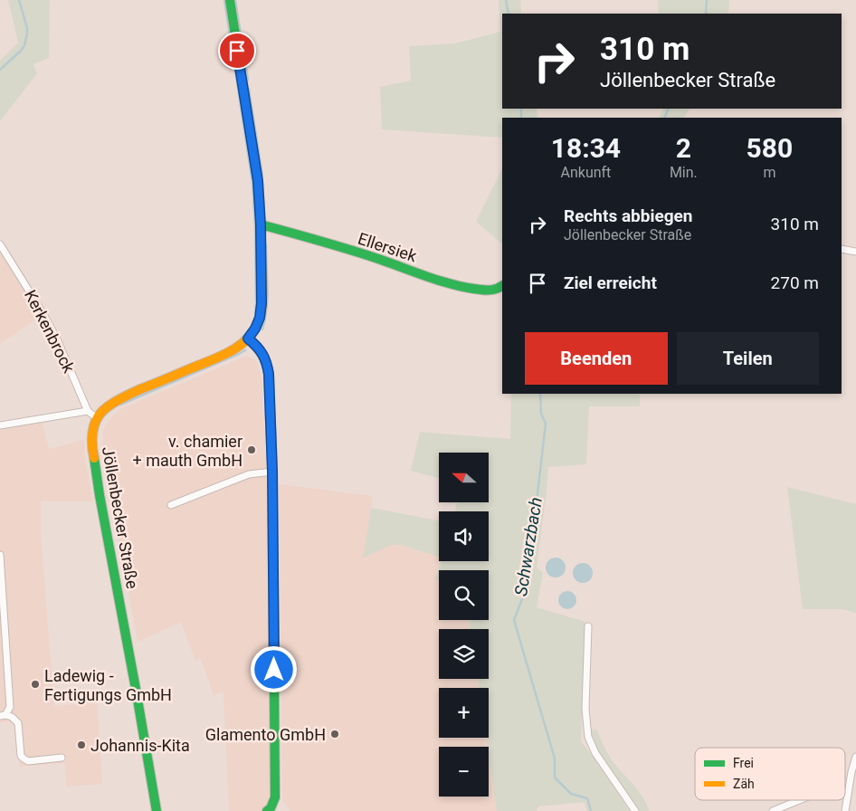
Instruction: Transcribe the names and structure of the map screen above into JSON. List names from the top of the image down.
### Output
{
  "streets": {
    "street": ["Ellersiek", "Kerkenbrock", "Jöllenbecker Straße"]
  },
  "water": ["Schwarzbach"],
  "places": [
    "v. chamier + mauth GmbH",
    "Ladewig - Fertigungs GmbH",
    "Glamento GmbH",
    "Johannis-Kita"
  ],
  "legend": ["Frei", "Zäh"],
  "north": "left",
  "page": {
    "turn": ["310 m", "Jöllenbecker Straße"],
    "eta": [
      "18:34",
      "Ankunft",
      "2",
      "Min.",
      "580",
      "m"
    ],
    "list": [
      {
        "name": "Rechts abbiegen",
        "note": "Jöllenbecker Straße",
        "value": "310 m"
      },
      {
        "name": "Ziel erreicht",
        "value": "270 m"
      }
    ],
    "buttons": ["Beenden", "Teilen"],
    "map_buttons": ["+", "−"]
  }
}
